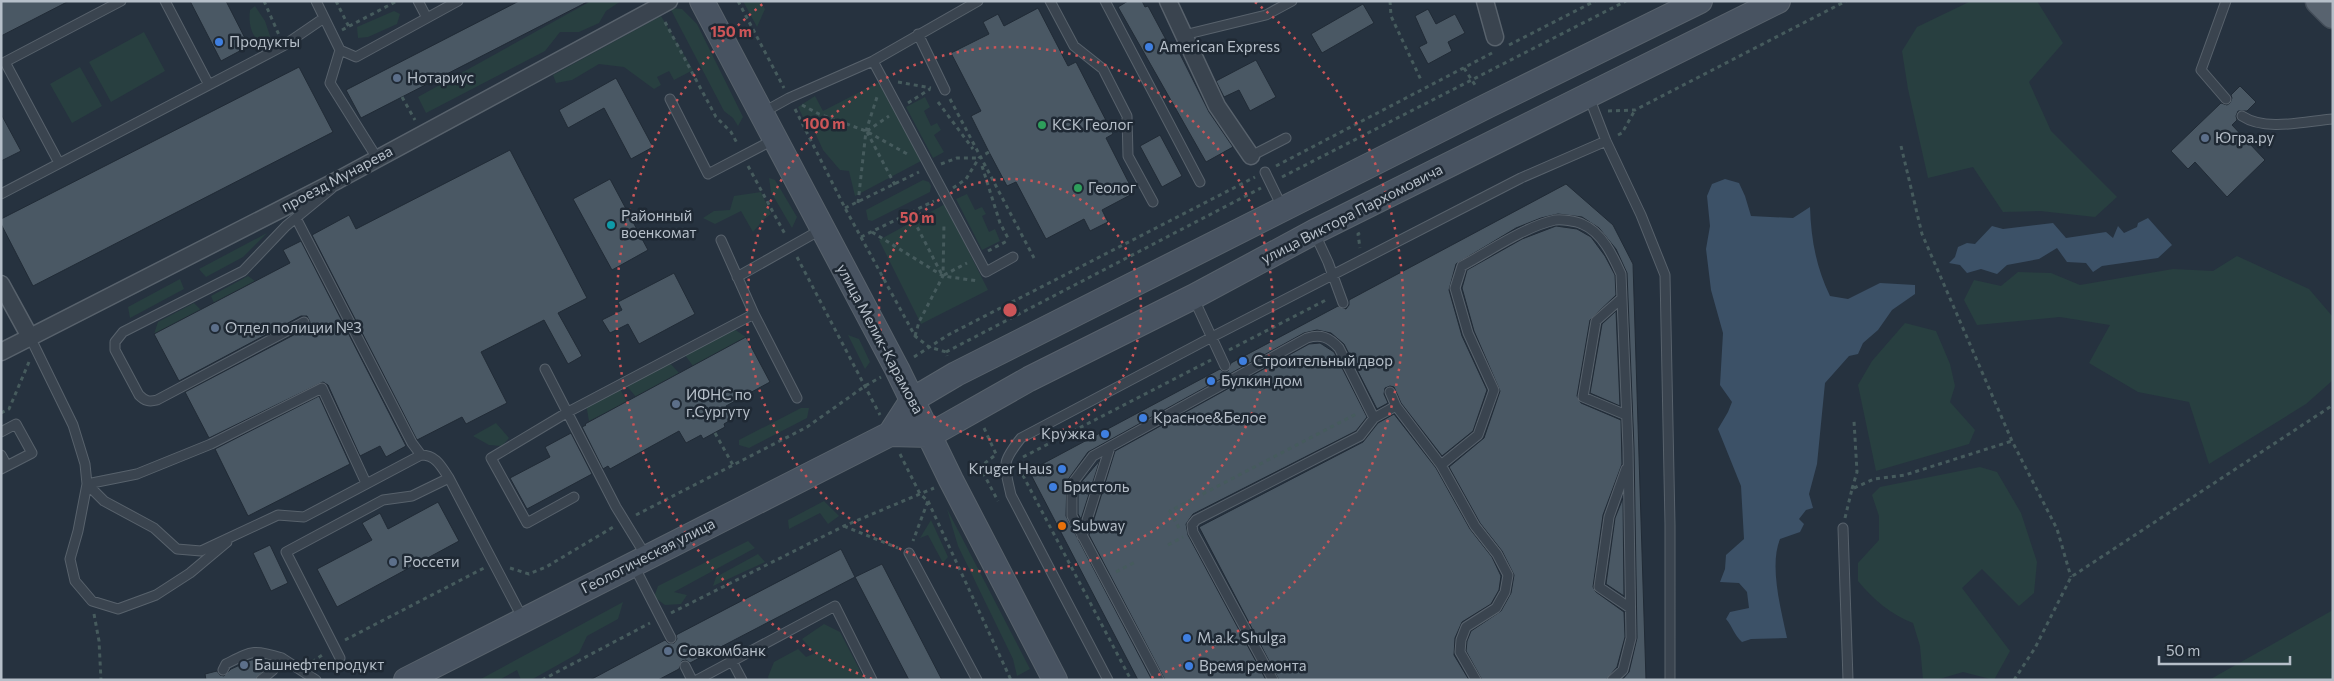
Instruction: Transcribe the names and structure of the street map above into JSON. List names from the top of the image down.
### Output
{
  "streets": {
    "main road": ["улица Виктора Пархомовича", "улица Мелик-Карамова", "Геологическая улица"],
    "street": ["проезд Мунарева"]
  },
  "crossings": [
    ["улица Виктора Пархомовича", "улица Мелик-Карамова"],
    ["улица Виктора Пархомовича", "Геологическая улица"],
    ["улица Мелик-Карамова", "Геологическая улица"]
  ],
  "places": [
    "Продукты",
    "American Express",
    "Нотариус",
    "КСК Геолог",
    "Югра.ру",
    "Геолог",
    "Районный военкомат",
    "Отдел полиции №3",
    "Строительный двор",
    "Булкин дом",
    "ИФНС по г.Сургуту",
    "Красное&Белое",
    "Кружка",
    "Kruger Haus",
    "Бристоль",
    "Subway",
    "Россети",
    "М.a.k. Shulga",
    "Совкомбанк",
    "Башнефтепродукт",
    "Время ремонта"
  ],
  "scale_bar": "50 m",
  "rings": ["150 m", "100 m", "50 m"]
}
